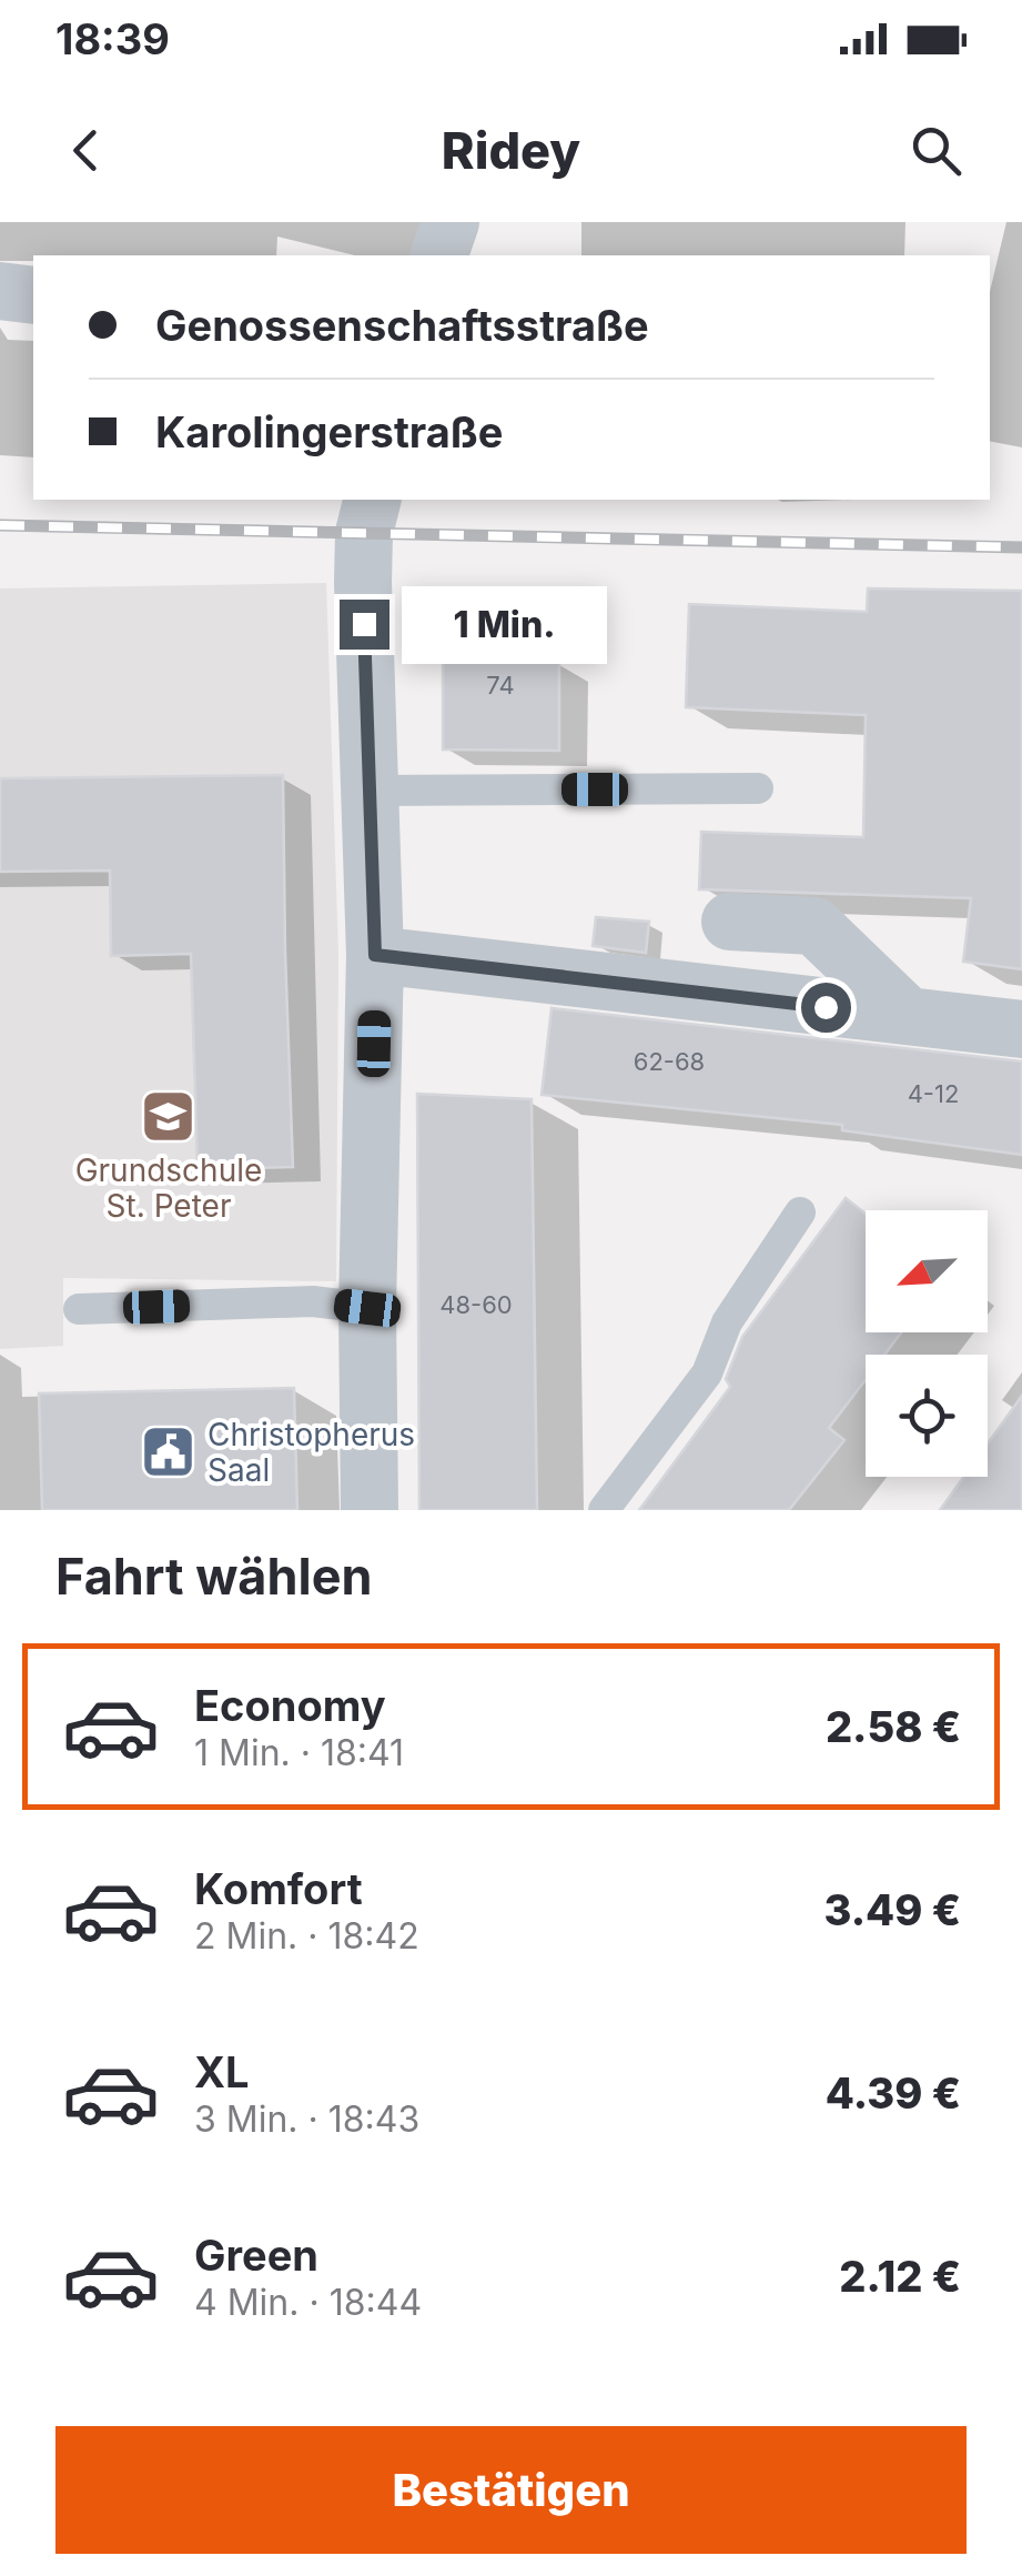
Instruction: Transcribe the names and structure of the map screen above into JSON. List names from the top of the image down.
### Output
{
  "places": {
    "school or university": ["Grundschule St. Peter"],
    "public building": ["Christopherus Saal"]
  },
  "house_numbers": [
    "74",
    "62-68",
    "4-12",
    "48-60"
  ],
  "north": "bottom left",
  "page": {
    "status": "18:39",
    "header": "Ridey",
    "banner": ["Genossenschaftsstraße", "Karolingerstraße"],
    "bubble": "1 Min.",
    "heading": "Fahrt wählen",
    "list": [
      {
        "name": "Economy",
        "note": "1 Min. · 18:41",
        "value": "2.58 €"
      },
      {
        "name": "Komfort",
        "note": "2 Min. · 18:42",
        "value": "3.49 €"
      },
      {
        "name": "XL",
        "note": "3 Min. · 18:43",
        "value": "4.39 €"
      },
      {
        "name": "Green",
        "note": "4 Min. · 18:44",
        "value": "2.12 €"
      }
    ],
    "buttons": "Bestätigen"
  }
}
